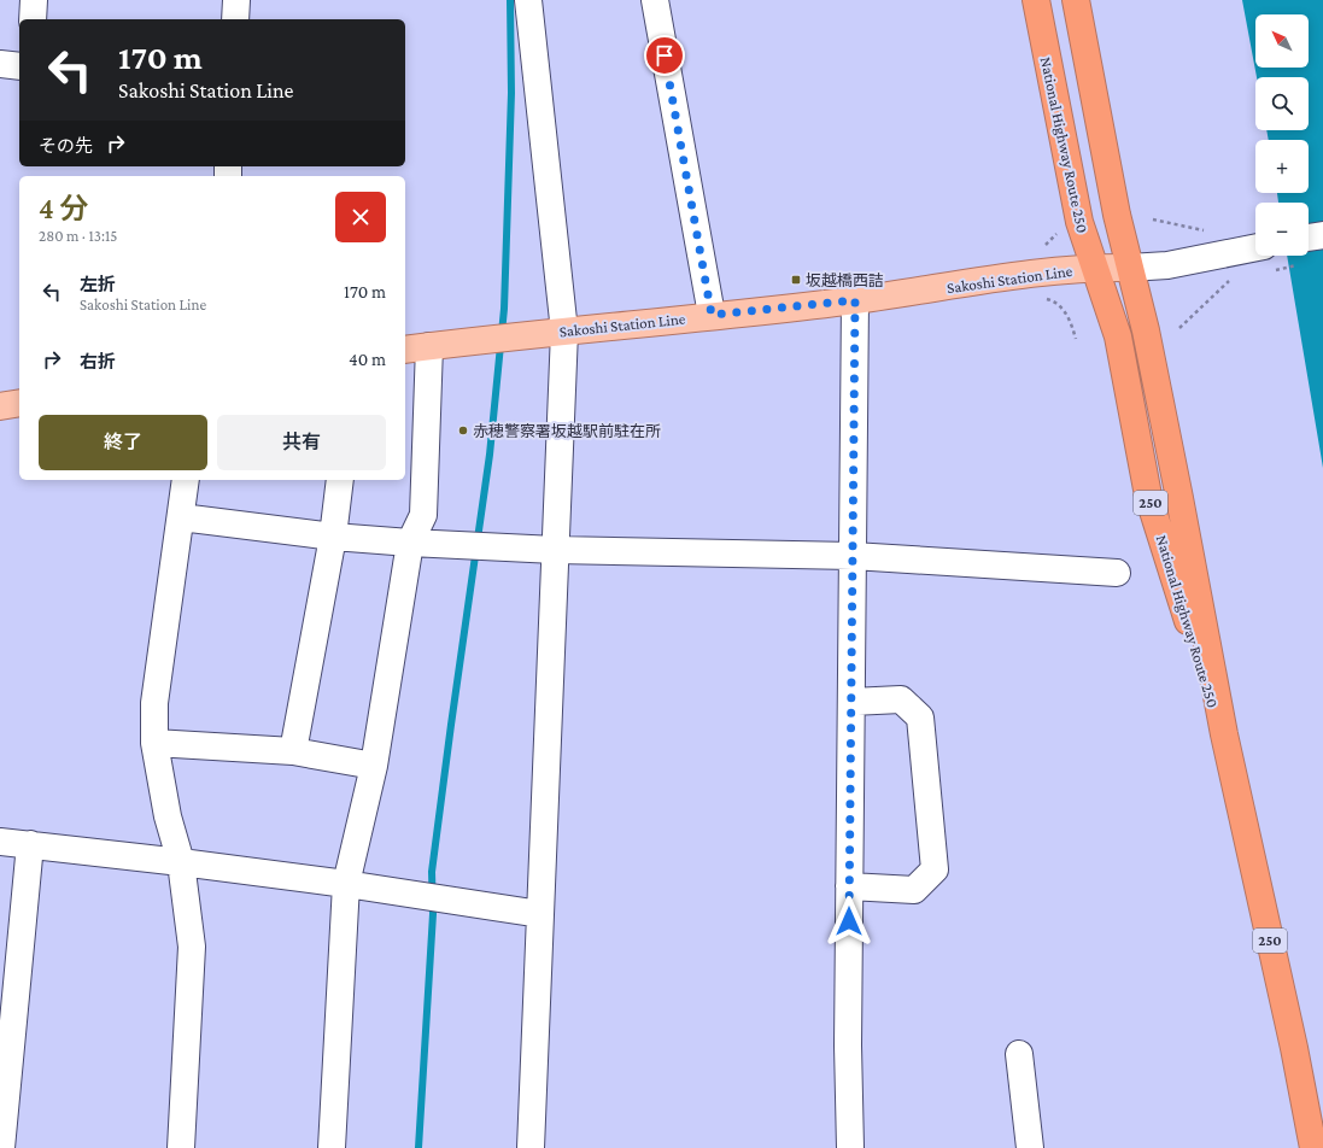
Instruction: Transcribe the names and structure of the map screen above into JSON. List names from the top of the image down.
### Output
{
  "streets": {
    "highway": ["National Highway Route 250", "250"],
    "main road": ["Sakoshi Station Line"]
  },
  "crossings": [
    ["National Highway Route 250", "Sakoshi Station Line"]
  ],
  "places": {
    "transit": ["坂越橋西詰"],
    "other": ["赤穂警察署坂越駅前駐在所"]
  },
  "north": "top left",
  "page": {
    "map_buttons": ["+", "−"],
    "turn": ["170 m", "Sakoshi Station Line"],
    "then": "その先",
    "heading": ["4 分", "280 m · 13:15"],
    "list": [
      {
        "name": "左折",
        "note": "Sakoshi Station Line",
        "value": "170 m"
      },
      {
        "name": "右折",
        "value": "40 m"
      }
    ],
    "buttons": ["終了", "共有"]
  }
}
